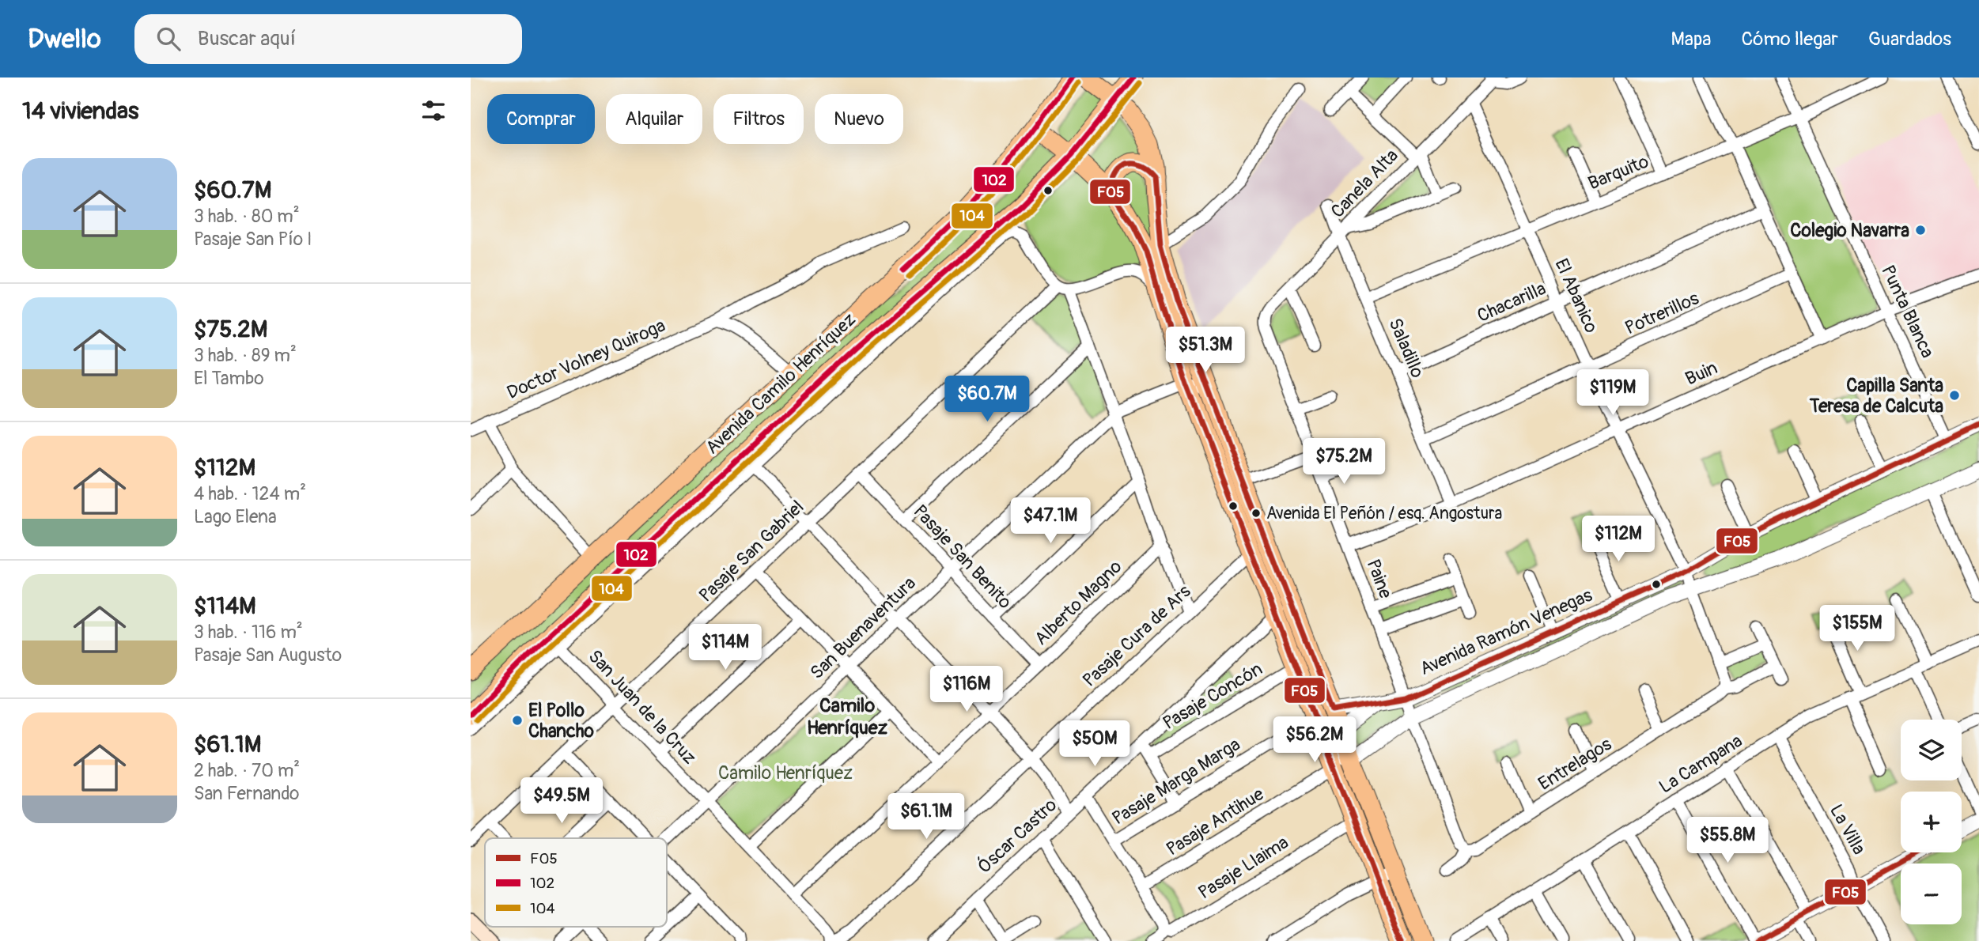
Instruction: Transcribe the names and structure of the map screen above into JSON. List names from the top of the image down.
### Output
{
  "streets": {
    "main road": ["Avenida Camilo Henríquez"],
    "street": [
      "Barquito",
      "Canela Alta",
      "El Abanico",
      "Chacarilla",
      "Punta Blanca",
      "Potrerillos",
      "Saladillo",
      "Doctor Volney Quiroga",
      "Buin",
      "Pasaje San Gabriel",
      "Pasaje San Benito",
      "Paine",
      "Alberto Magno",
      "San Buenaventura",
      "Avenida Ramón Venegas",
      "Pasaje Cura de Ars",
      "Pasaje Concón",
      "San Juan de la Cruz",
      "Entrelagos",
      "La Campana",
      "Pasaje Marga Marga",
      "Pasaje Antihue",
      "La Villa",
      "Óscar Castro",
      "Pasaje Llaima"
    ]
  },
  "crossings": [
    ["Barquito", "El Abanico"],
    ["Barquito", "Punta Blanca"],
    ["Barquito", "Saladillo"],
    ["Canela Alta", "El Abanico"],
    ["Canela Alta", "Saladillo"],
    ["Canela Alta", "Paine"],
    ["El Abanico", "Chacarilla"],
    ["El Abanico", "Potrerillos"],
    ["El Abanico", "Buin"],
    ["El Abanico", "Avenida Ramón Venegas"],
    ["El Abanico", "Entrelagos"],
    ["Chacarilla", "Saladillo"],
    ["Punta Blanca", "Buin"],
    ["Punta Blanca", "Avenida Ramón Venegas"],
    ["Potrerillos", "Saladillo"],
    ["Saladillo", "Buin"],
    ["Buin", "Paine"],
    ["Pasaje San Gabriel", "Pasaje San Benito"],
    ["Pasaje San Gabriel", "San Juan de la Cruz"],
    ["Pasaje San Benito", "Alberto Magno"],
    ["Pasaje San Benito", "San Buenaventura"],
    ["Paine", "Avenida Ramón Venegas"],
    ["Paine", "Entrelagos"],
    ["Alberto Magno", "San Juan de la Cruz"],
    ["San Buenaventura", "San Juan de la Cruz"],
    ["Pasaje Cura de Ars", "San Juan de la Cruz"],
    ["La Campana", "La Villa"]
  ],
  "districts": ["Camilo Henríquez"],
  "parks": ["Camilo Henríquez"],
  "places": [
    "Colegio Navarra",
    "Capilla Santa Teresa de Calcuta",
    "Avenida El Peñón / esq. Angostura",
    "El Pollo Chancho"
  ],
  "lines": ["transit line 102", "transit line 104", "transit line F05"],
  "legend": ["F05", "102", "104"],
  "page": {
    "header": "Dwello",
    "search": "Buscar aquí",
    "nav": ["Mapa", "Cómo llegar", "Guardados"],
    "heading": "14 viviendas",
    "chip": [
      "Comprar",
      "Alquilar",
      "Filtros",
      "Nuevo"
    ],
    "list": [
      {
        "name": "$60.7M",
        "note": "3 hab. · 80 m² · Pasaje San Pío I"
      },
      {
        "name": "$75.2M",
        "note": "3 hab. · 89 m² · El Tambo"
      },
      {
        "name": "$112M",
        "note": "4 hab. · 124 m² · Lago Elena"
      },
      {
        "name": "$114M",
        "note": "3 hab. · 116 m² · Pasaje San Augusto"
      },
      {
        "name": "$61.1M",
        "note": "2 hab. · 70 m² · San Fernando"
      }
    ],
    "price": [
      "$51.3M",
      "$119M",
      "$60.7M",
      "$75.2M",
      "$47.1M",
      "$112M",
      "$155M",
      "$114M",
      "$116M",
      "$56.2M",
      "$50M",
      "$49.5M",
      "$61.1M",
      "$55.8M"
    ],
    "map_buttons": ["+", "−"]
  }
}
